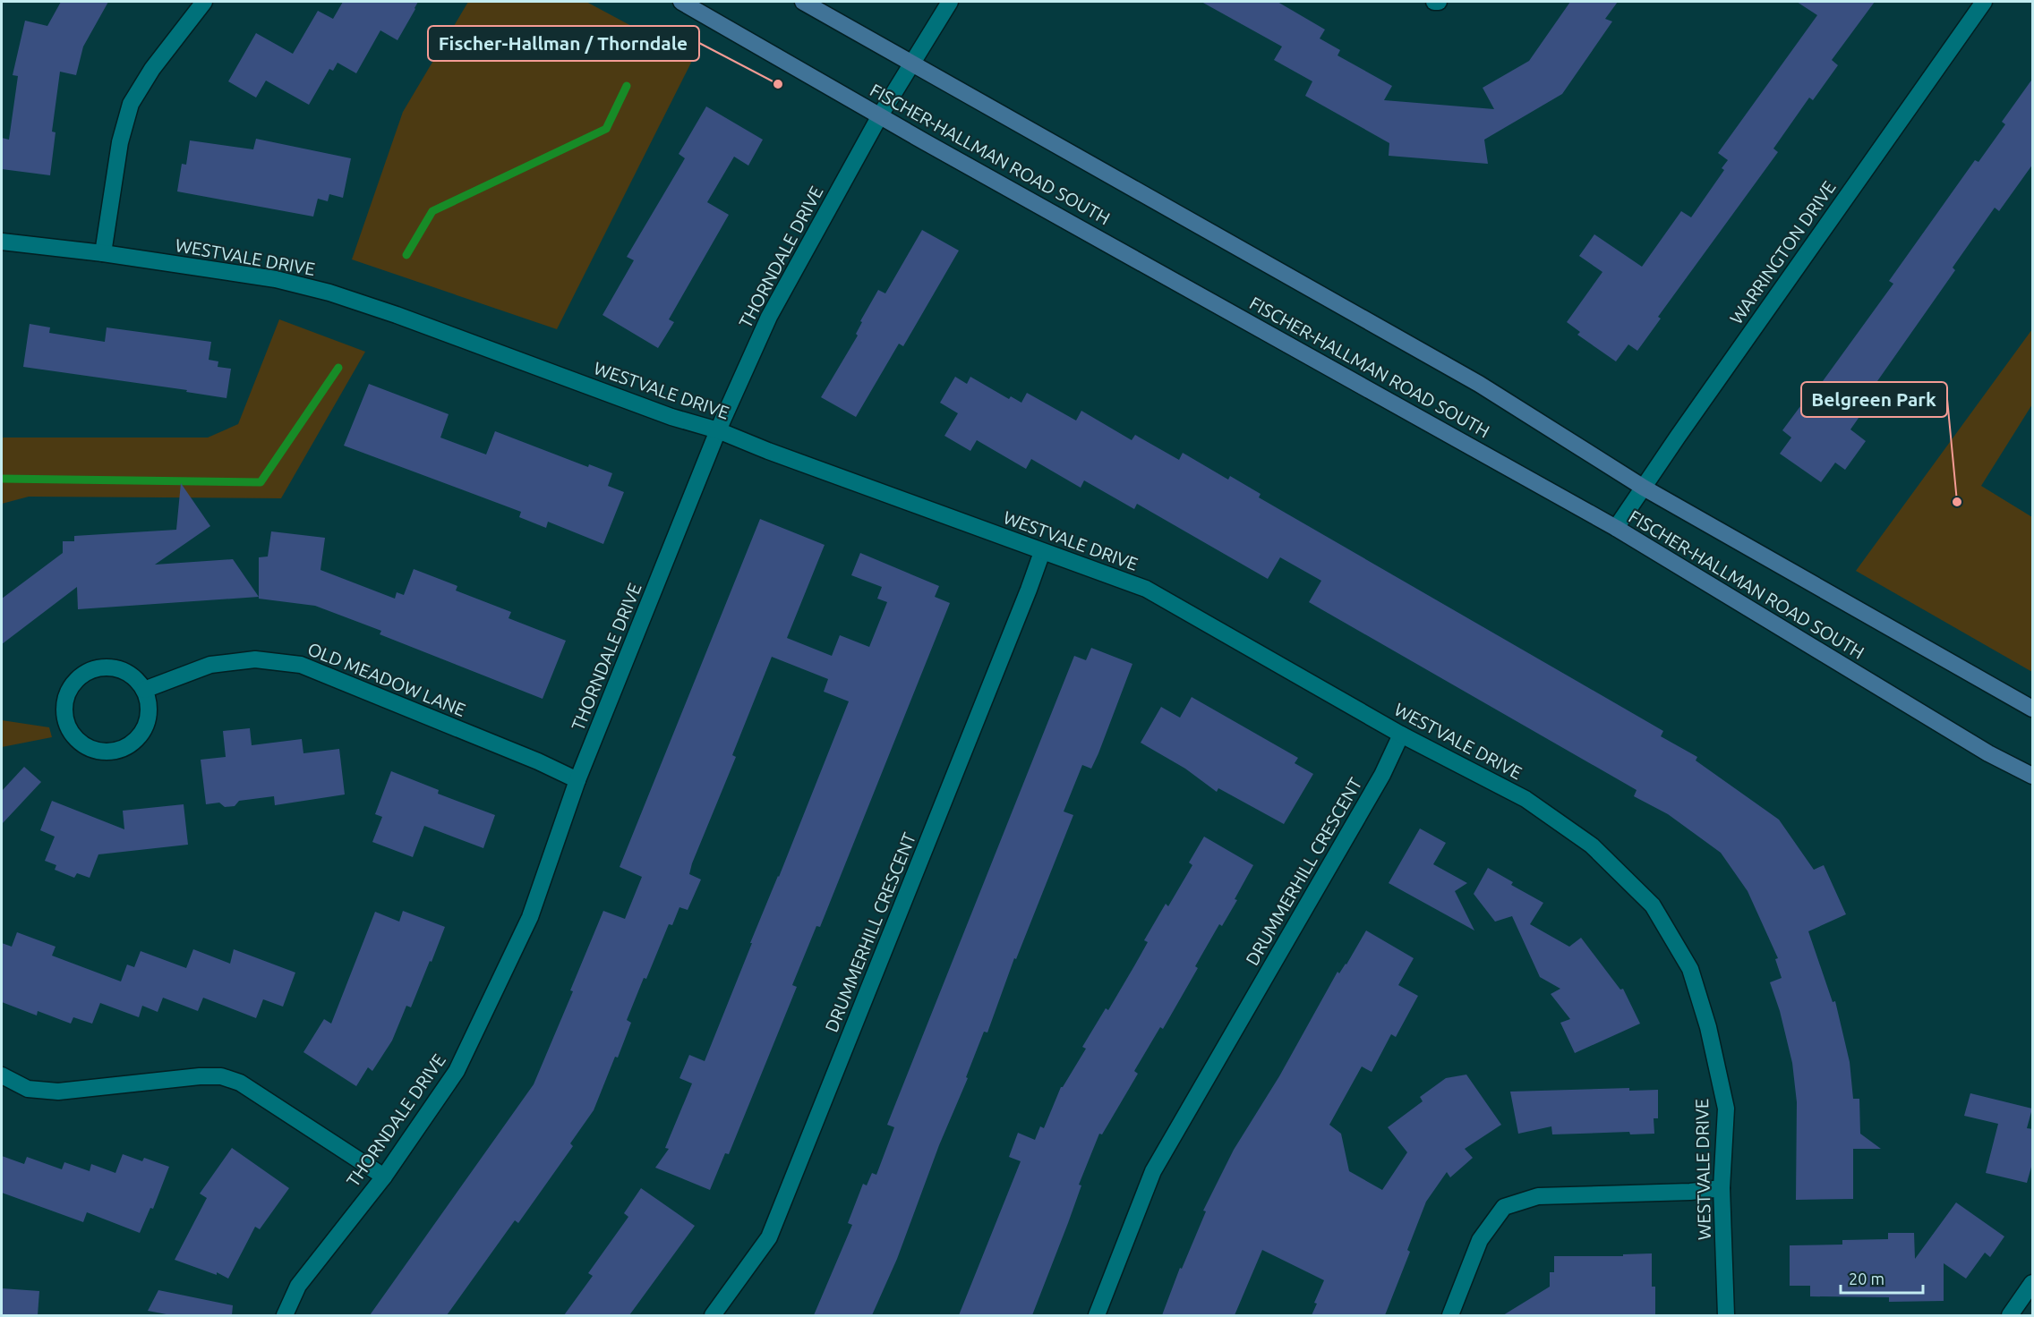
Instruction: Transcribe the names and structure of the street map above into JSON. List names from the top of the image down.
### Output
{
  "streets": {
    "main road": ["FISCHER-HALLMAN ROAD SOUTH"],
    "street": [
      "WARRINGTON DRIVE",
      "WESTVALE DRIVE",
      "THORNDALE DRIVE",
      "OLD MEADOW LANE",
      "DRUMMERHILL CRESCENT"
    ]
  },
  "crossings": [
    ["FISCHER-HALLMAN ROAD SOUTH", "WARRINGTON DRIVE"],
    ["FISCHER-HALLMAN ROAD SOUTH", "THORNDALE DRIVE"],
    ["WESTVALE DRIVE", "THORNDALE DRIVE"],
    ["WESTVALE DRIVE", "DRUMMERHILL CRESCENT"],
    ["THORNDALE DRIVE", "OLD MEADOW LANE"]
  ],
  "places": ["Fischer-Hallman / Thorndale", "Belgreen Park"],
  "scale_bar": "20 m"
}
